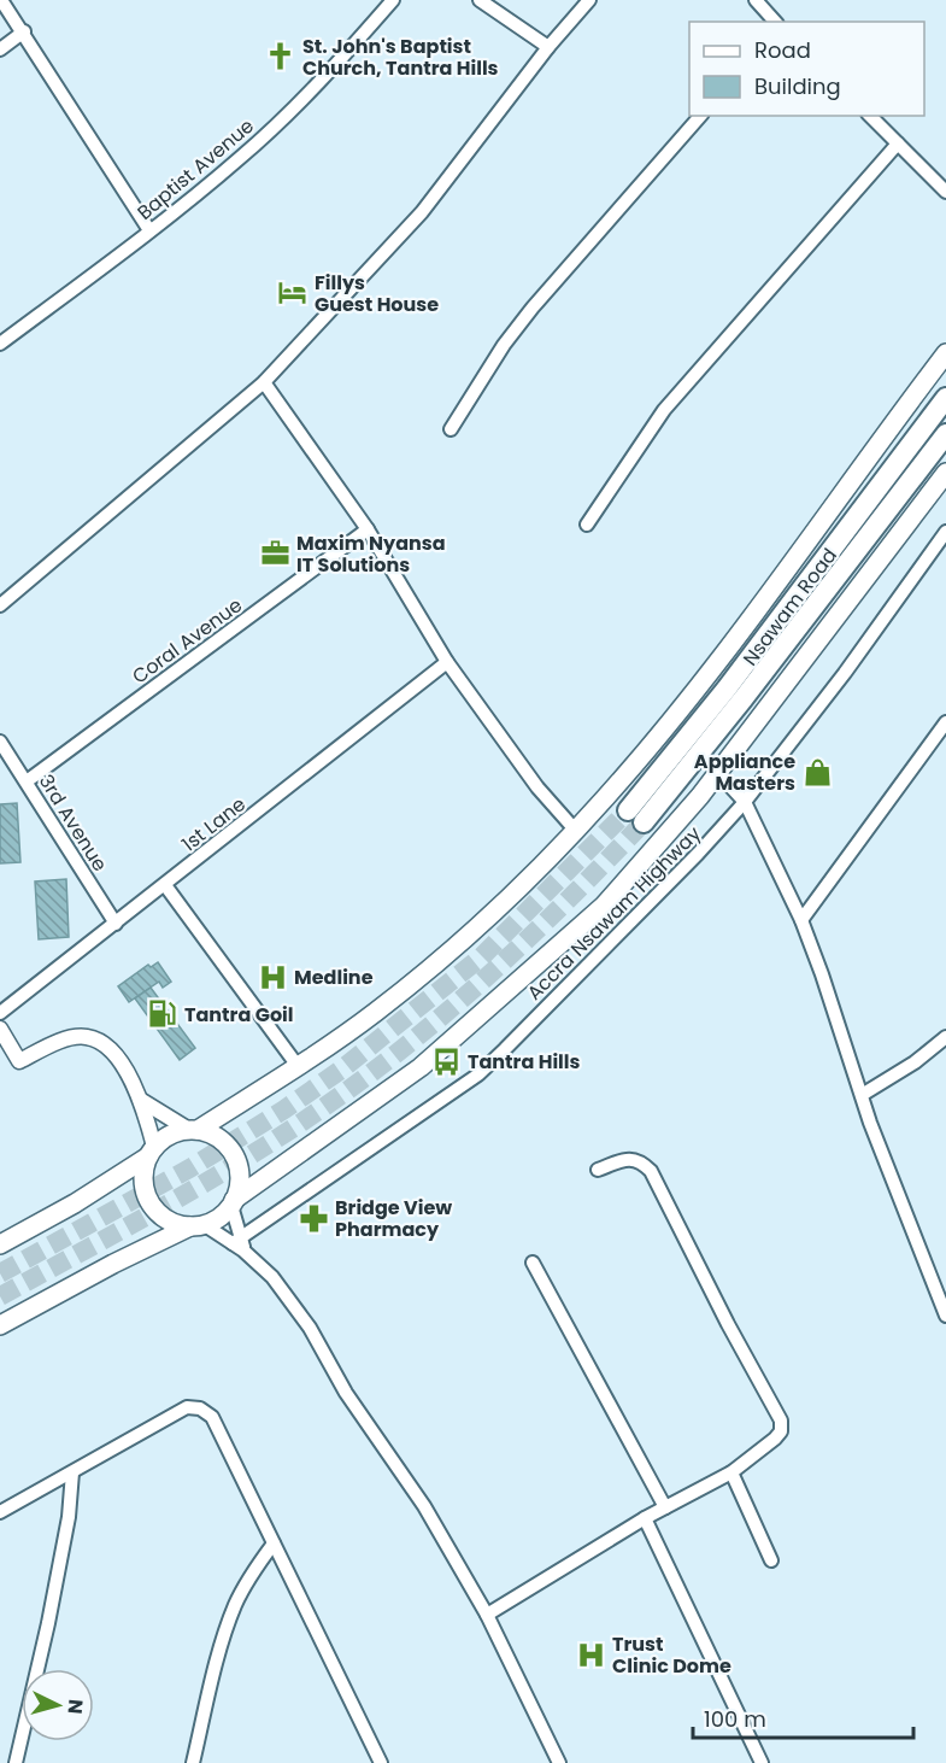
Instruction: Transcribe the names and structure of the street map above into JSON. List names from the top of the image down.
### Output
{
  "streets": {
    "highway": ["Nsawam Road"],
    "street": [
      "Baptist Avenue",
      "Coral Avenue",
      "3rd Avenue",
      "1st Lane",
      "Accra Nsawam Highway"
    ]
  },
  "crossings": [
    ["Coral Avenue", "3rd Avenue"],
    ["3rd Avenue", "1st Lane"]
  ],
  "places": {
    "church": ["St. John's Baptist Church, Tantra Hills"],
    "hotel": ["Fillys Guest House"],
    "office": ["Maxim Nyansa IT Solutions"],
    "shop": ["Appliance Masters"],
    "hospital": ["Medline", "Trust Clinic Dome"],
    "fuel station": ["Tantra Goil"],
    "bus stop": ["Tantra Hills"],
    "pharmacy": ["Bridge View Pharmacy"]
  },
  "legend": ["Road", "Building"],
  "scale_bar": "100 m",
  "north": "right"
}
